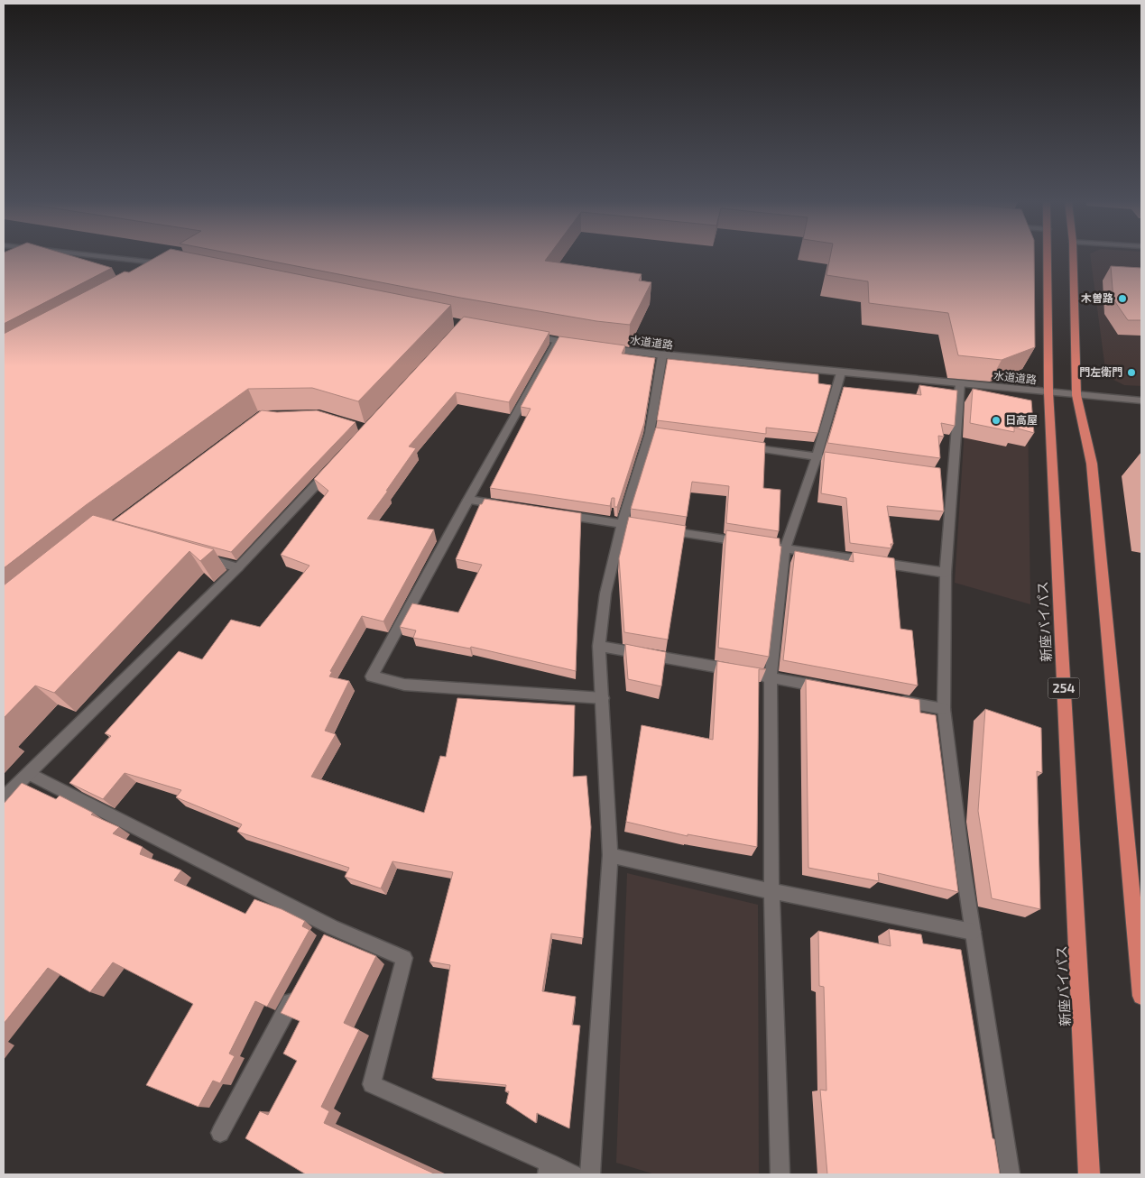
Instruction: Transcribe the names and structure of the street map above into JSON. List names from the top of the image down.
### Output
{
  "streets": {
    "highway": ["新座バイパス", "254"],
    "street": ["水道道路"]
  },
  "crossings": [
    ["水道道路", "新座バイパス"]
  ],
  "places": ["木曽路", "門左衛門", "日高屋"]
}
